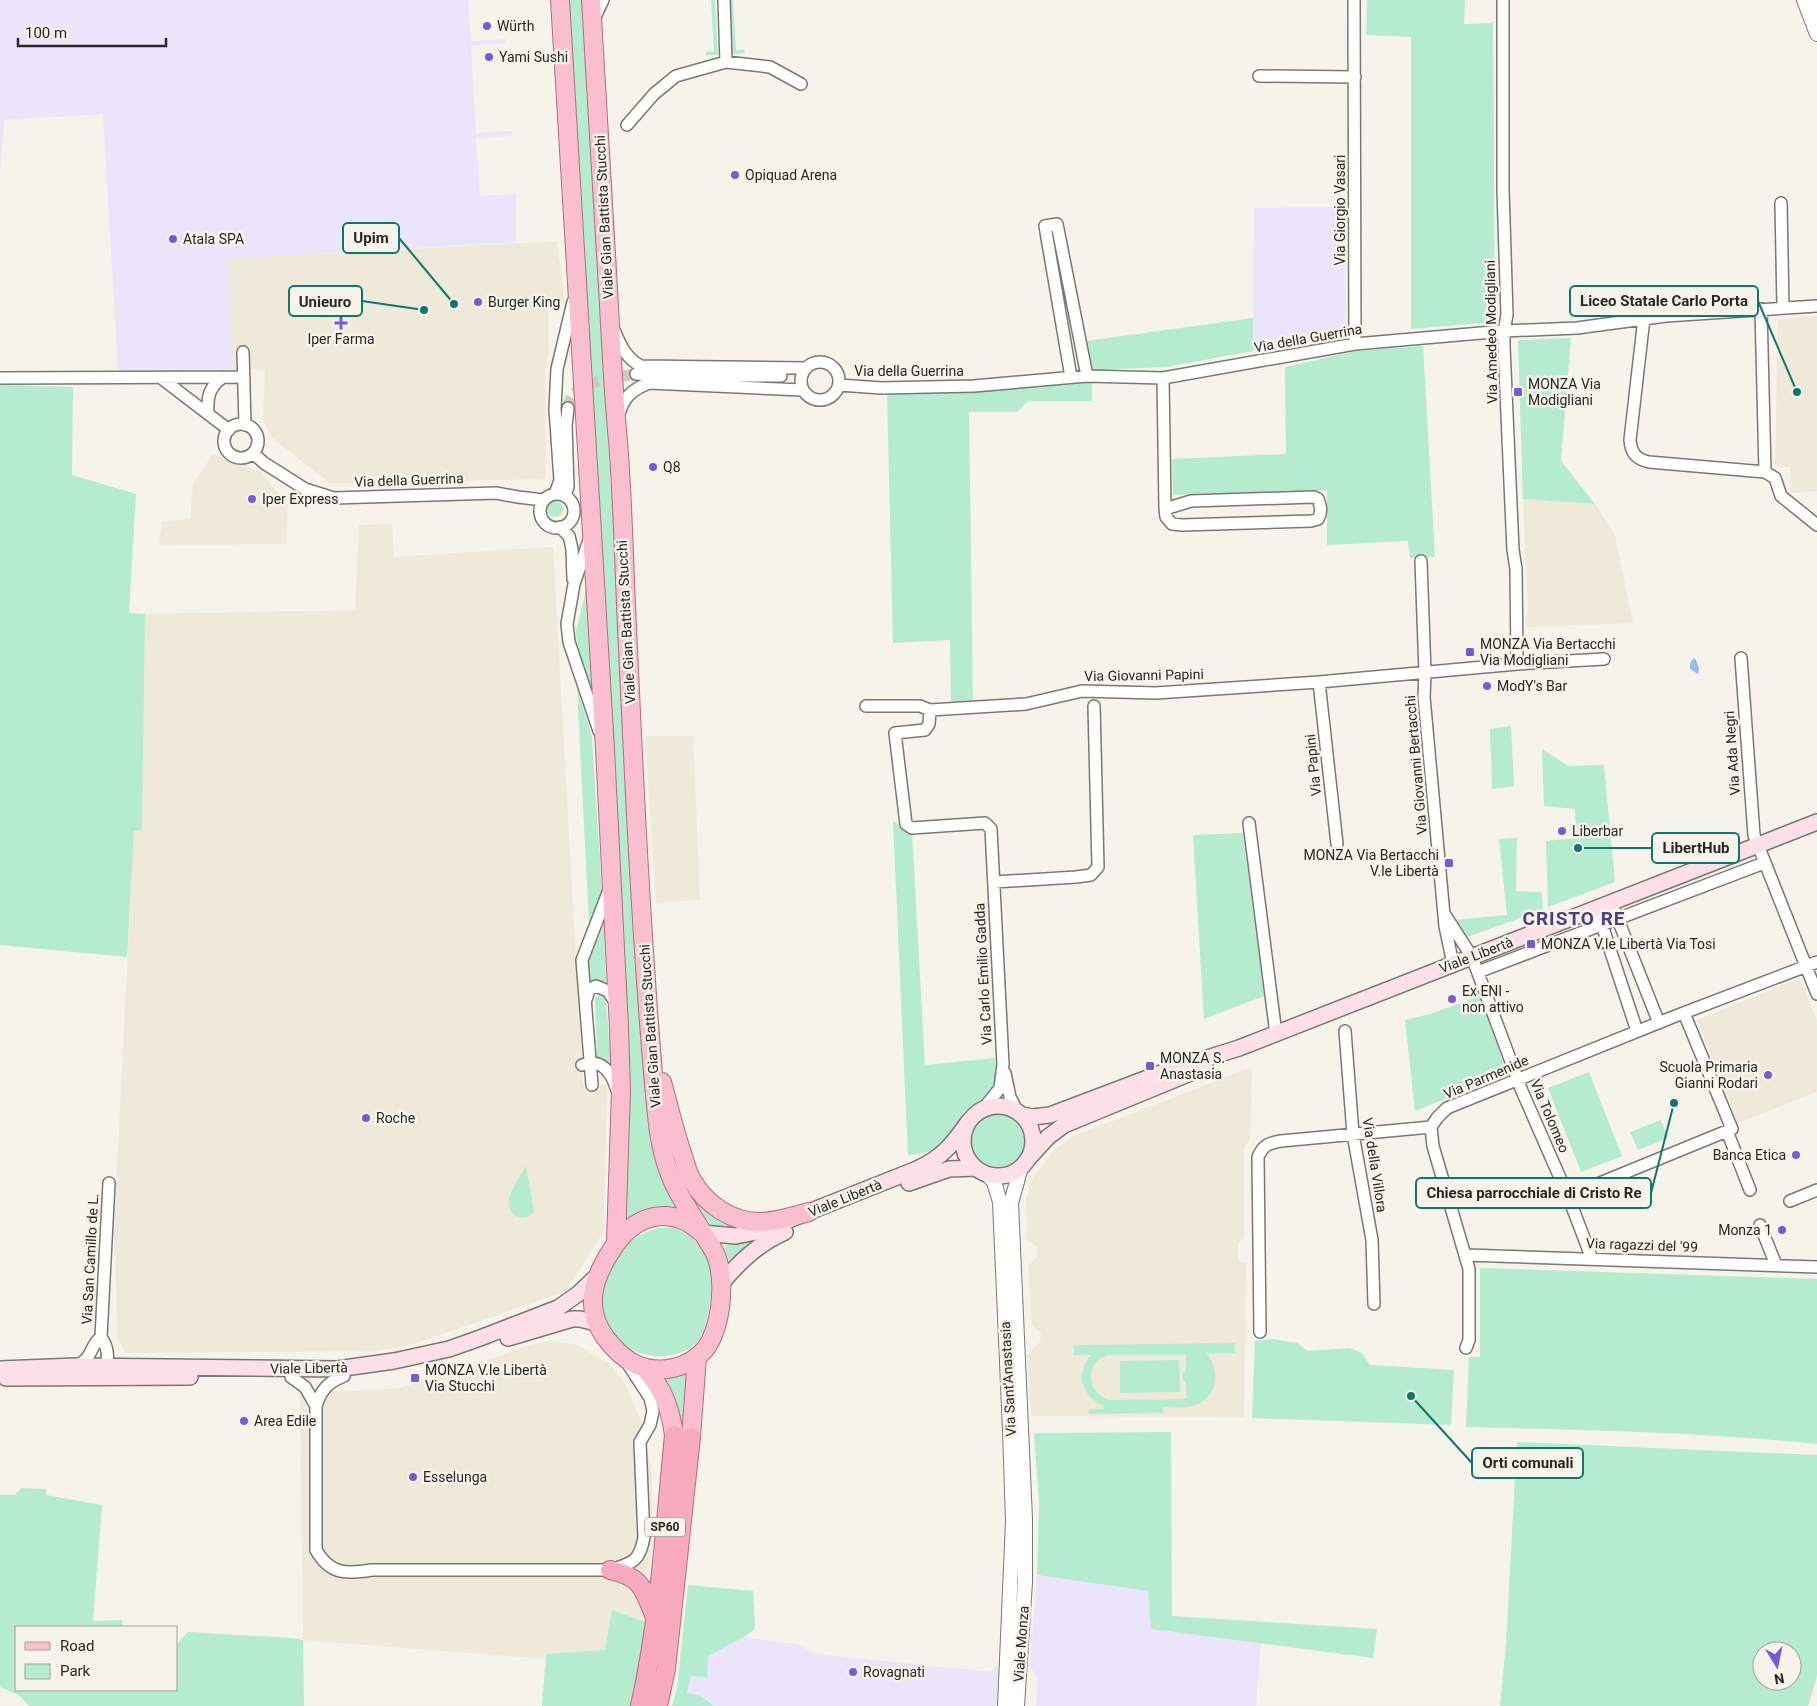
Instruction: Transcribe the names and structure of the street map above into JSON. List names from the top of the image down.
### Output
{
  "streets": {
    "highway": ["Viale Gian Battista Stucchi", "SP60"],
    "main road": ["Viale Libertà"],
    "street": [
      "Via Giorgio Vasari",
      "Via Amedeo Modigliani",
      "Via della Guerrina",
      "Via Giovanni Papini",
      "Via Ada Negri",
      "Via Papini",
      "Via Giovanni Bertacchi",
      "Via Carlo Emilio Gadda",
      "Via Parmenide",
      "Via Tolomeo",
      "Via della Villora",
      "Via ragazzi del '99",
      "Via San Camillo de L.",
      "Via Sant'Anastasia",
      "Viale Monza"
    ]
  },
  "crossings": [
    ["Via Giorgio Vasari", "Via della Guerrina"],
    ["Viale Gian Battista Stucchi", "Viale Libertà"],
    ["Via Amedeo Modigliani", "Via della Guerrina"],
    ["Via Giovanni Papini", "Via Papini"],
    ["Via Giovanni Papini", "Via Giovanni Bertacchi"],
    ["Via Giovanni Papini", "Via Carlo Emilio Gadda"],
    ["Via Ada Negri", "Viale Libertà"],
    ["Via Ada Negri", "Via Parmenide"],
    ["Via Giovanni Bertacchi", "Viale Libertà"],
    ["Via Giovanni Bertacchi", "Via Tolomeo"],
    ["Viale Libertà", "Via Carlo Emilio Gadda"],
    ["Viale Libertà", "Via Tolomeo"],
    ["Viale Libertà", "Via Sant'Anastasia"],
    ["Via Carlo Emilio Gadda", "Via Sant'Anastasia"],
    ["Via Parmenide", "Via Tolomeo"],
    ["Via Tolomeo", "Via ragazzi del '99"],
    ["Via Sant'Anastasia", "Viale Monza"]
  ],
  "districts": ["CRISTO RE"],
  "places": {
    "other": [
      "Würth",
      "Yami Sushi",
      "Opiquad Arena",
      "Atala SPA",
      "Burger King",
      "Upim",
      "Unieuro",
      "Liceo Statale Carlo Porta",
      "Q8",
      "Iper Express",
      "ModY's Bar",
      "Liberbar",
      "LibertHub",
      "Ex ENI - non attivo",
      "Scuola Primaria Gianni Rodari",
      "Chiesa parrocchiale di Cristo Re",
      "Roche",
      "Banca Etica",
      "Monza 1",
      "Orti comunali",
      "Area Edile",
      "Esselunga",
      "Rovagnati"
    ],
    "health": ["Iper Farma"],
    "transit": [
      "MONZA Via Modigliani",
      "MONZA Via Bertacchi Via Modigliani",
      "MONZA Via Bertacchi V.le Libertà",
      "MONZA V.le Libertà Via Tosi",
      "MONZA S. Anastasia",
      "MONZA V.le Libertà Via Stucchi"
    ]
  },
  "legend": ["Road", "Park"],
  "scale_bar": "100 m",
  "north": "bottom"
}
